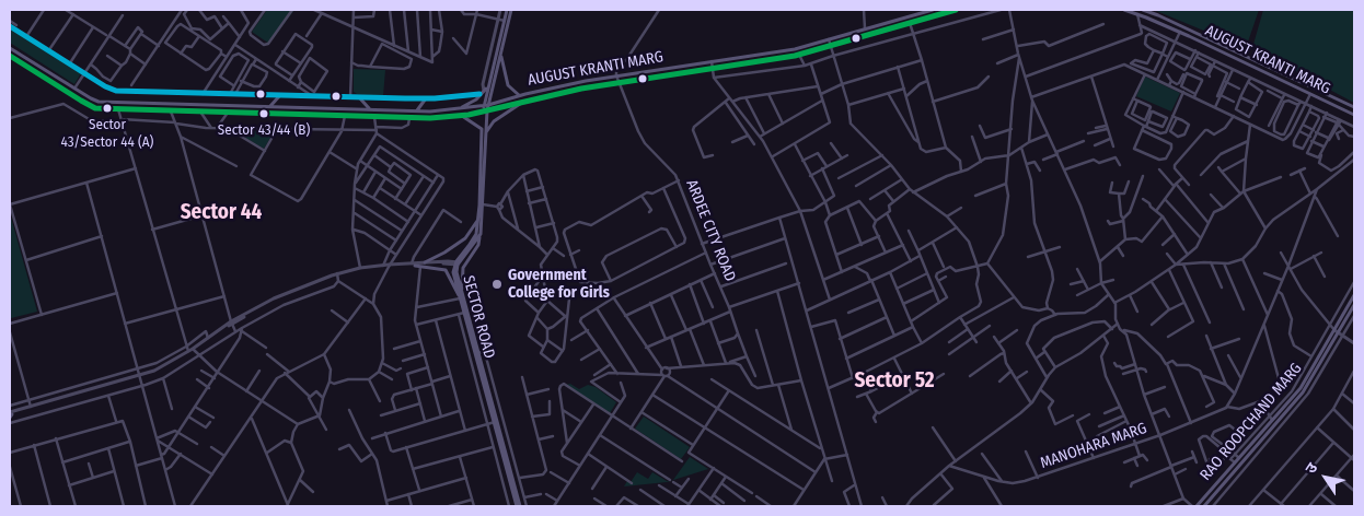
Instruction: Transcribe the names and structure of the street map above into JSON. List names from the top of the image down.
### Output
{
  "streets": {
    "main road": ["AUGUST KRANTI MARG", "SECTOR ROAD", "RAO ROOPCHAND MARG"],
    "street": ["ARDEE CITY ROAD", "MANOHARA MARG"]
  },
  "crossings": [
    ["AUGUST KRANTI MARG", "ARDEE CITY ROAD"],
    ["AUGUST KRANTI MARG", "SECTOR ROAD"]
  ],
  "districts": ["Sector 44", "Sector 52"],
  "places": ["Sector 43/Sector 44 (A)", "Sector 43/44 (B)", "Government College for Girls"],
  "north": "top left"
}
